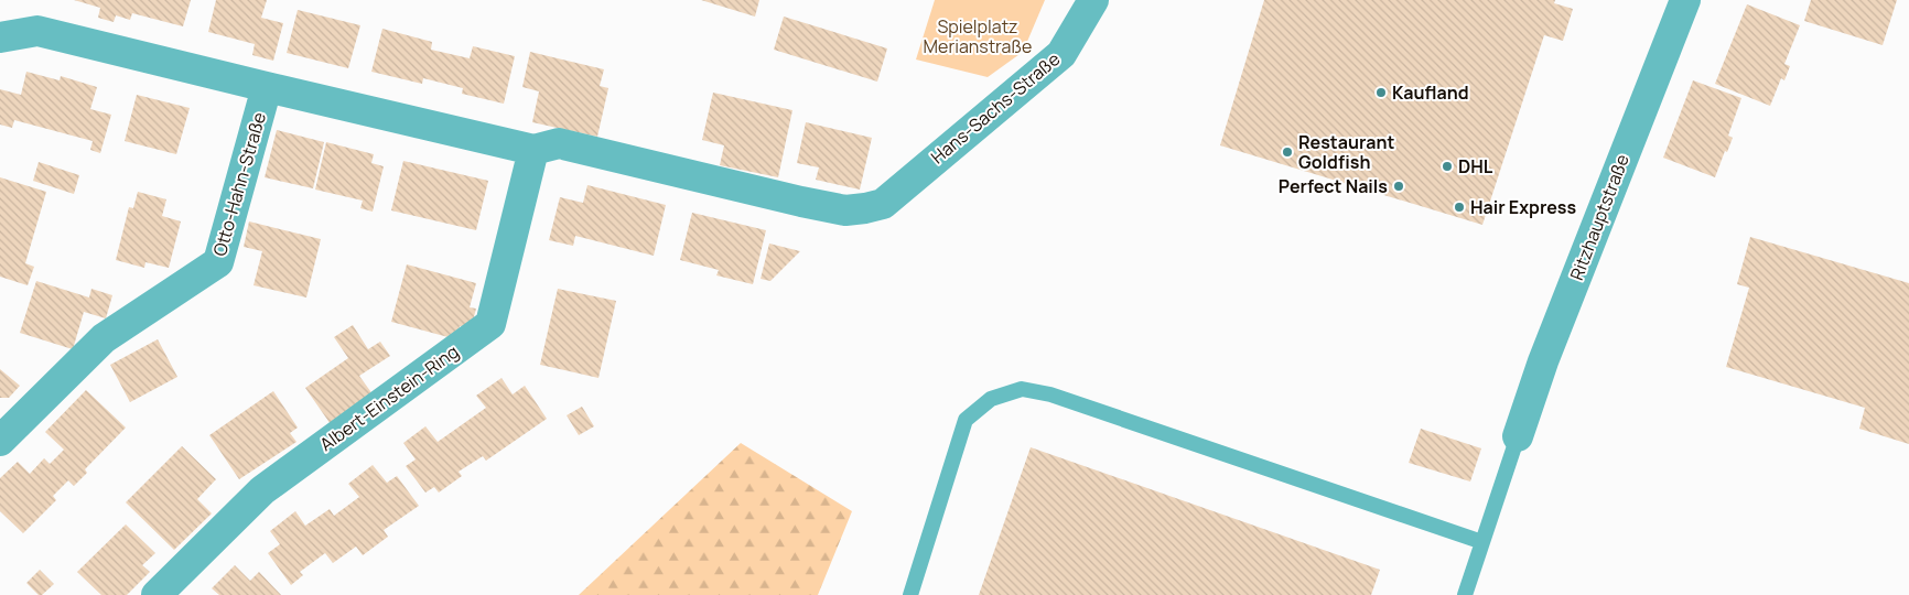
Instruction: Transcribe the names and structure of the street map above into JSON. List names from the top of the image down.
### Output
{
  "streets": {
    "street": [
      "Hans-Sachs-Straße",
      "Otto-Hahn-Straße",
      "Ritzhauptstraße",
      "Albert-Einstein-Ring"
    ]
  },
  "crossings": [
    ["Hans-Sachs-Straße", "Albert-Einstein-Ring"]
  ],
  "parks": ["Spielplatz Merianstraße"],
  "places": [
    "Kaufland",
    "Restaurant Goldfish",
    "DHL",
    "Perfect Nails",
    "Hair Express"
  ]
}
